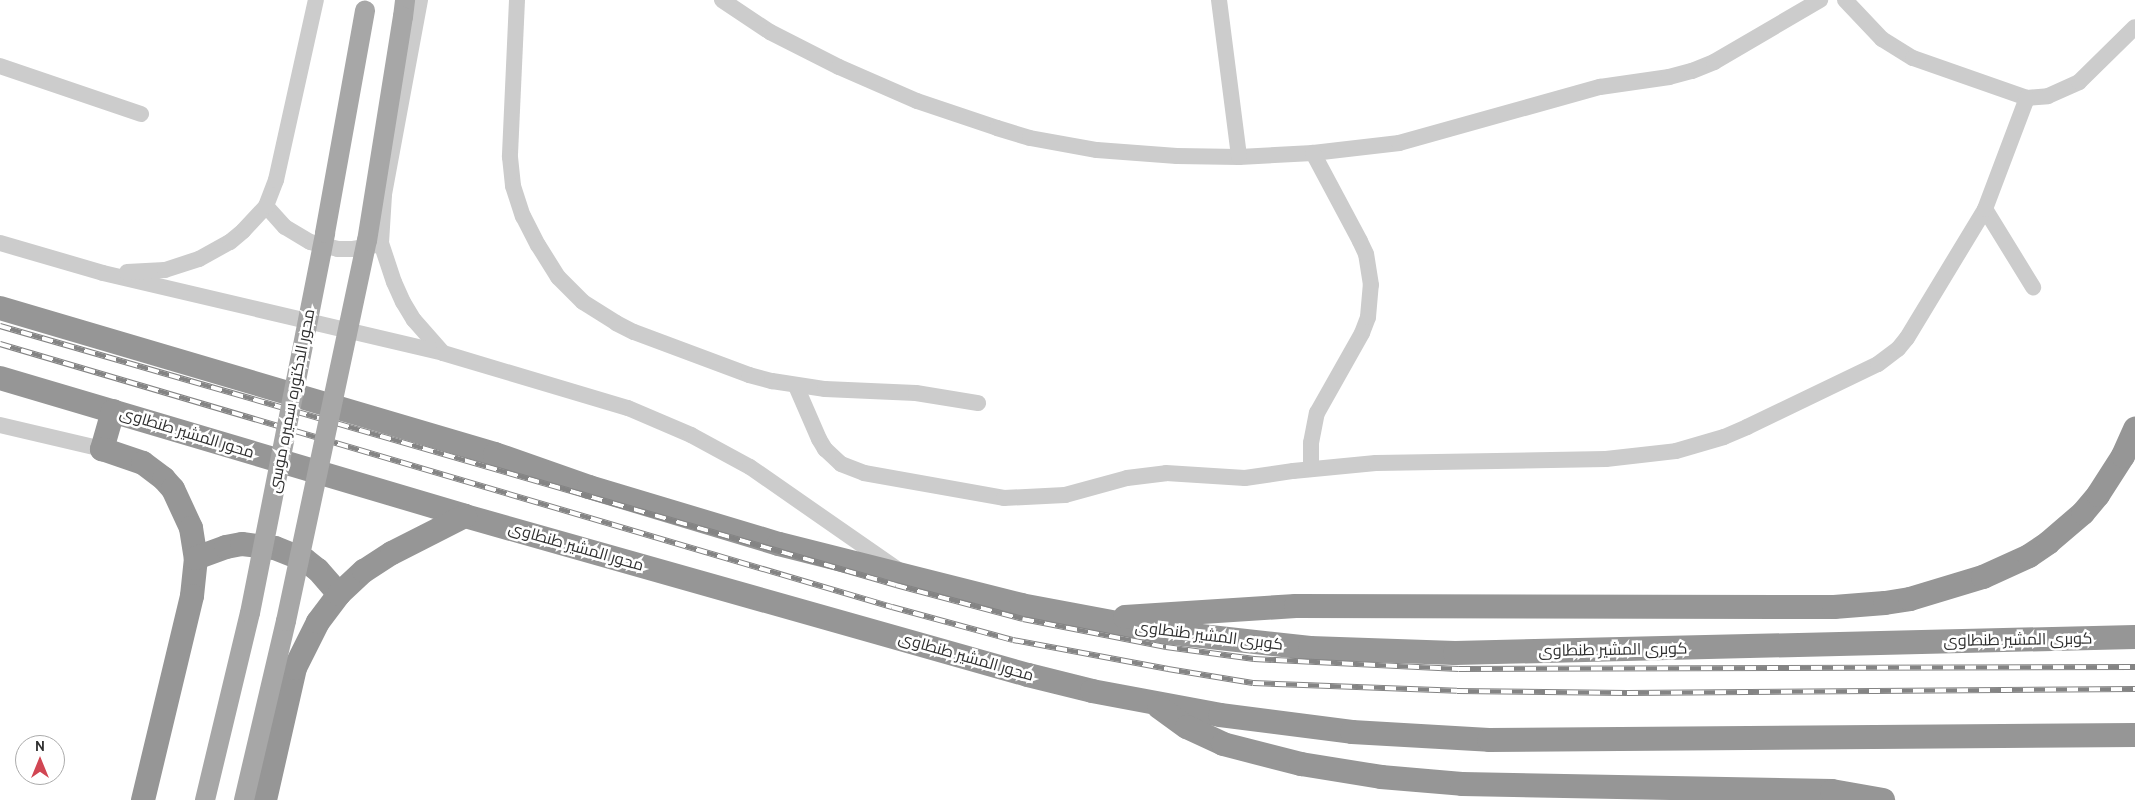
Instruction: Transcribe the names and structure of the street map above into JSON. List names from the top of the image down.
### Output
{
  "streets": {
    "highway": ["محور المشير طنطاوى", "كوبرى المشير طنطاوى"],
    "main road": ["محور الدكتوره سميره موسى"]
  },
  "north": "top"
}
